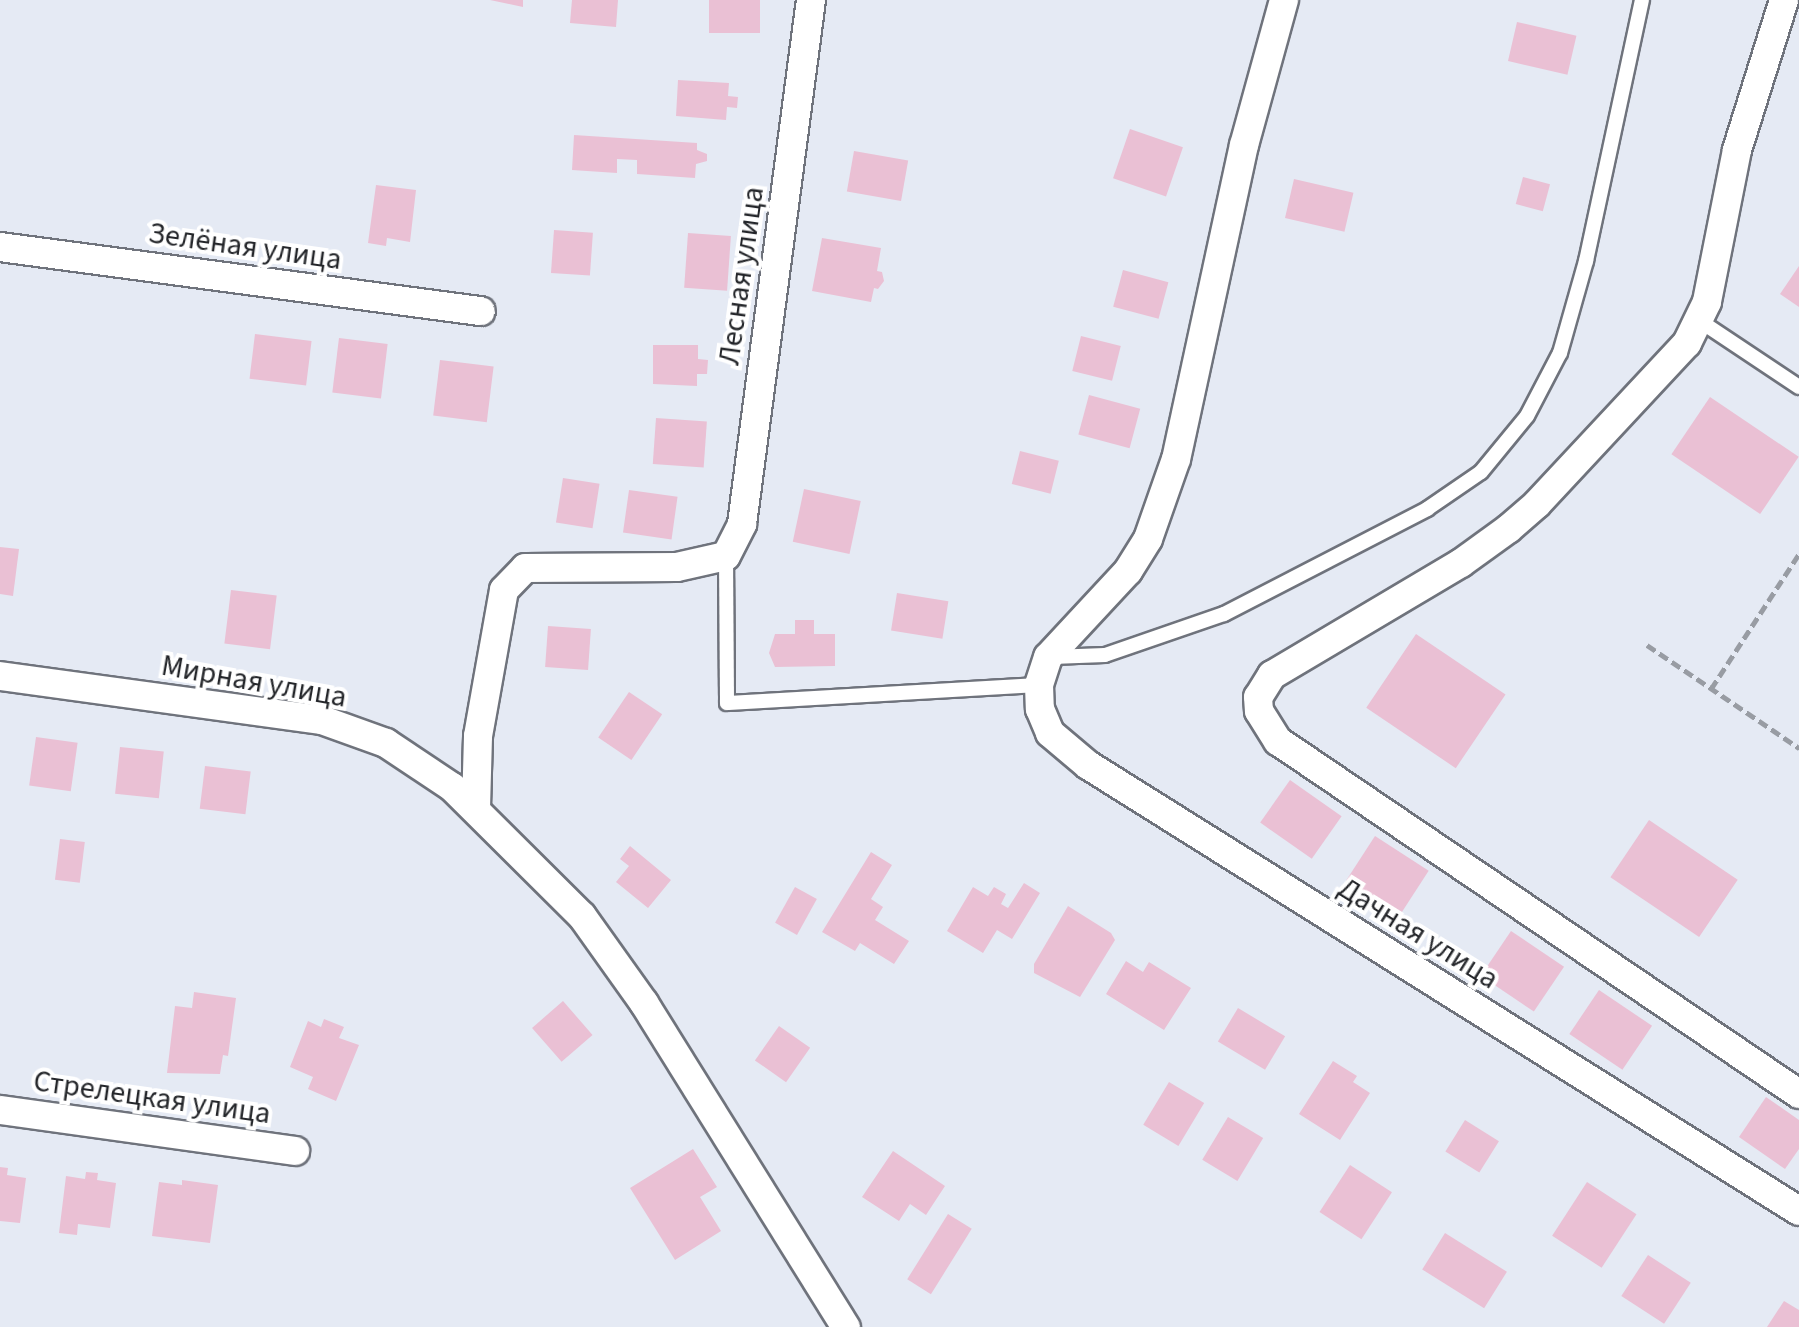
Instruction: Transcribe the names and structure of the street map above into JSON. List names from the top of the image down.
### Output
{
  "streets": {
    "street": [
      "Зелёная улица",
      "Лесная улица",
      "Мирная улица",
      "Дачная улица",
      "Стрелецкая улица"
    ]
  }
}
